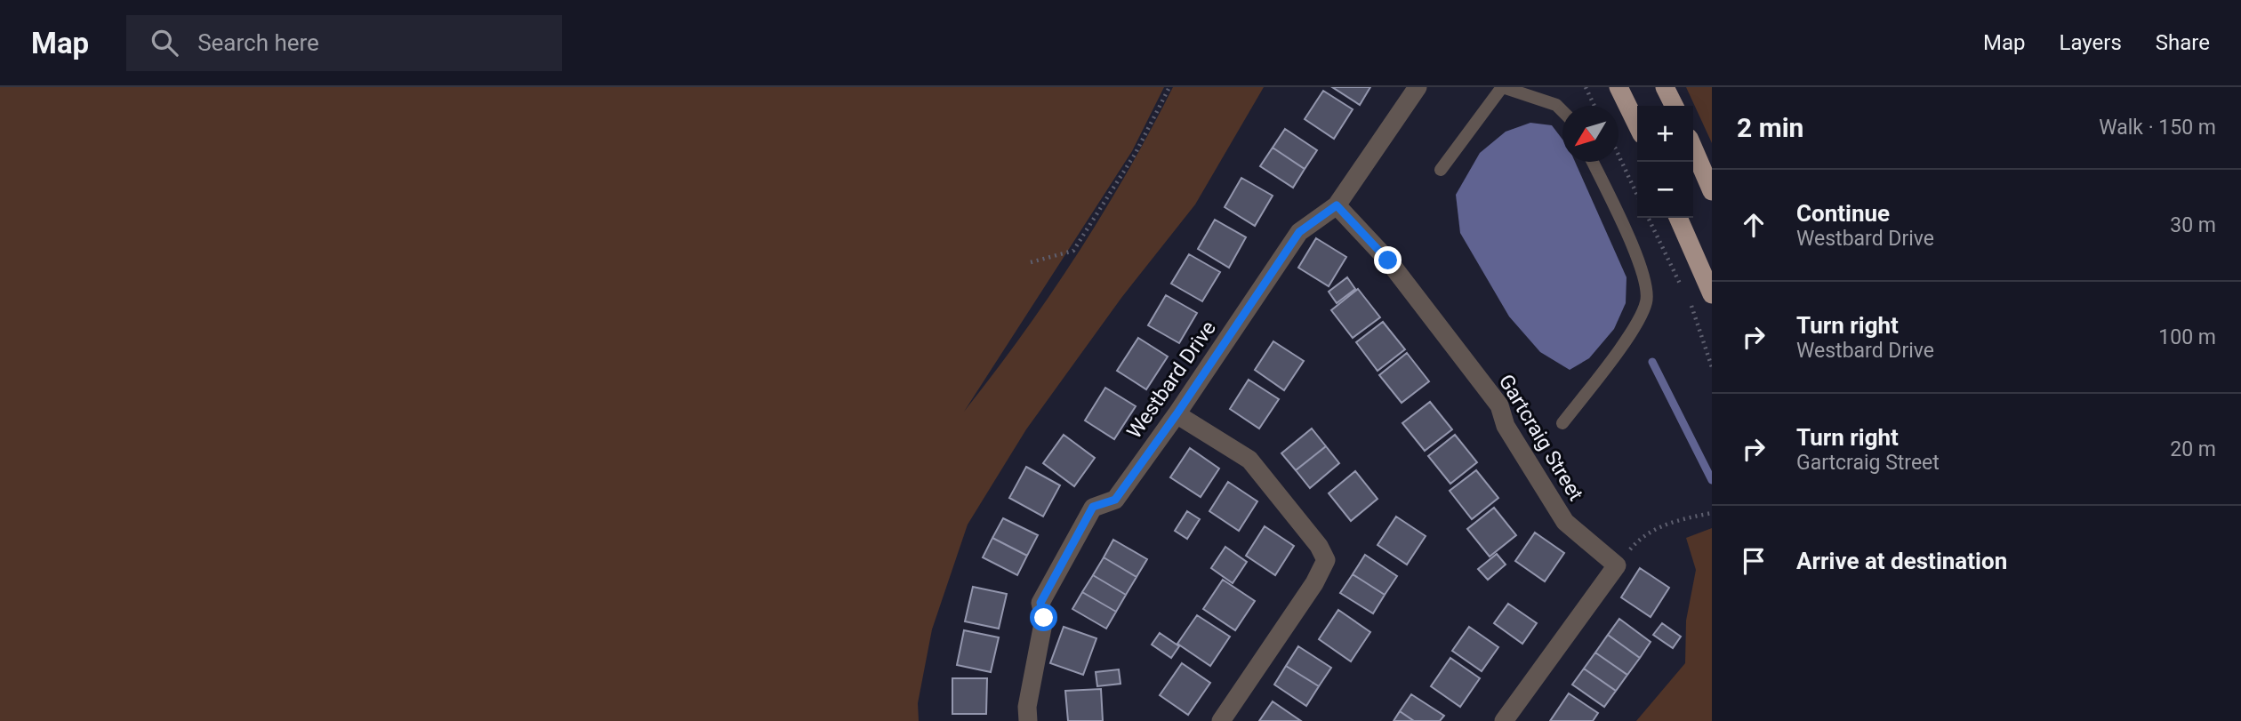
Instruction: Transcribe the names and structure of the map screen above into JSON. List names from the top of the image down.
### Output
{
  "streets": {
    "street": ["Westbard Drive", "Gartcraig Street"]
  },
  "crossings": [
    ["Westbard Drive", "Gartcraig Street"]
  ],
  "north": "bottom left",
  "page": {
    "header": "Map",
    "search": "Search here",
    "nav": ["Map", "Layers", "Share"],
    "heading": ["2 min", "Walk · 150 m"],
    "map_buttons": ["+", "−"],
    "list": [
      ["Continue", "Westbard Drive", "30 m"],
      ["Turn right", "Westbard Drive", "100 m"],
      ["Turn right", "Gartcraig Street", "20 m"],
      "Arrive at destination"
    ]
  }
}
